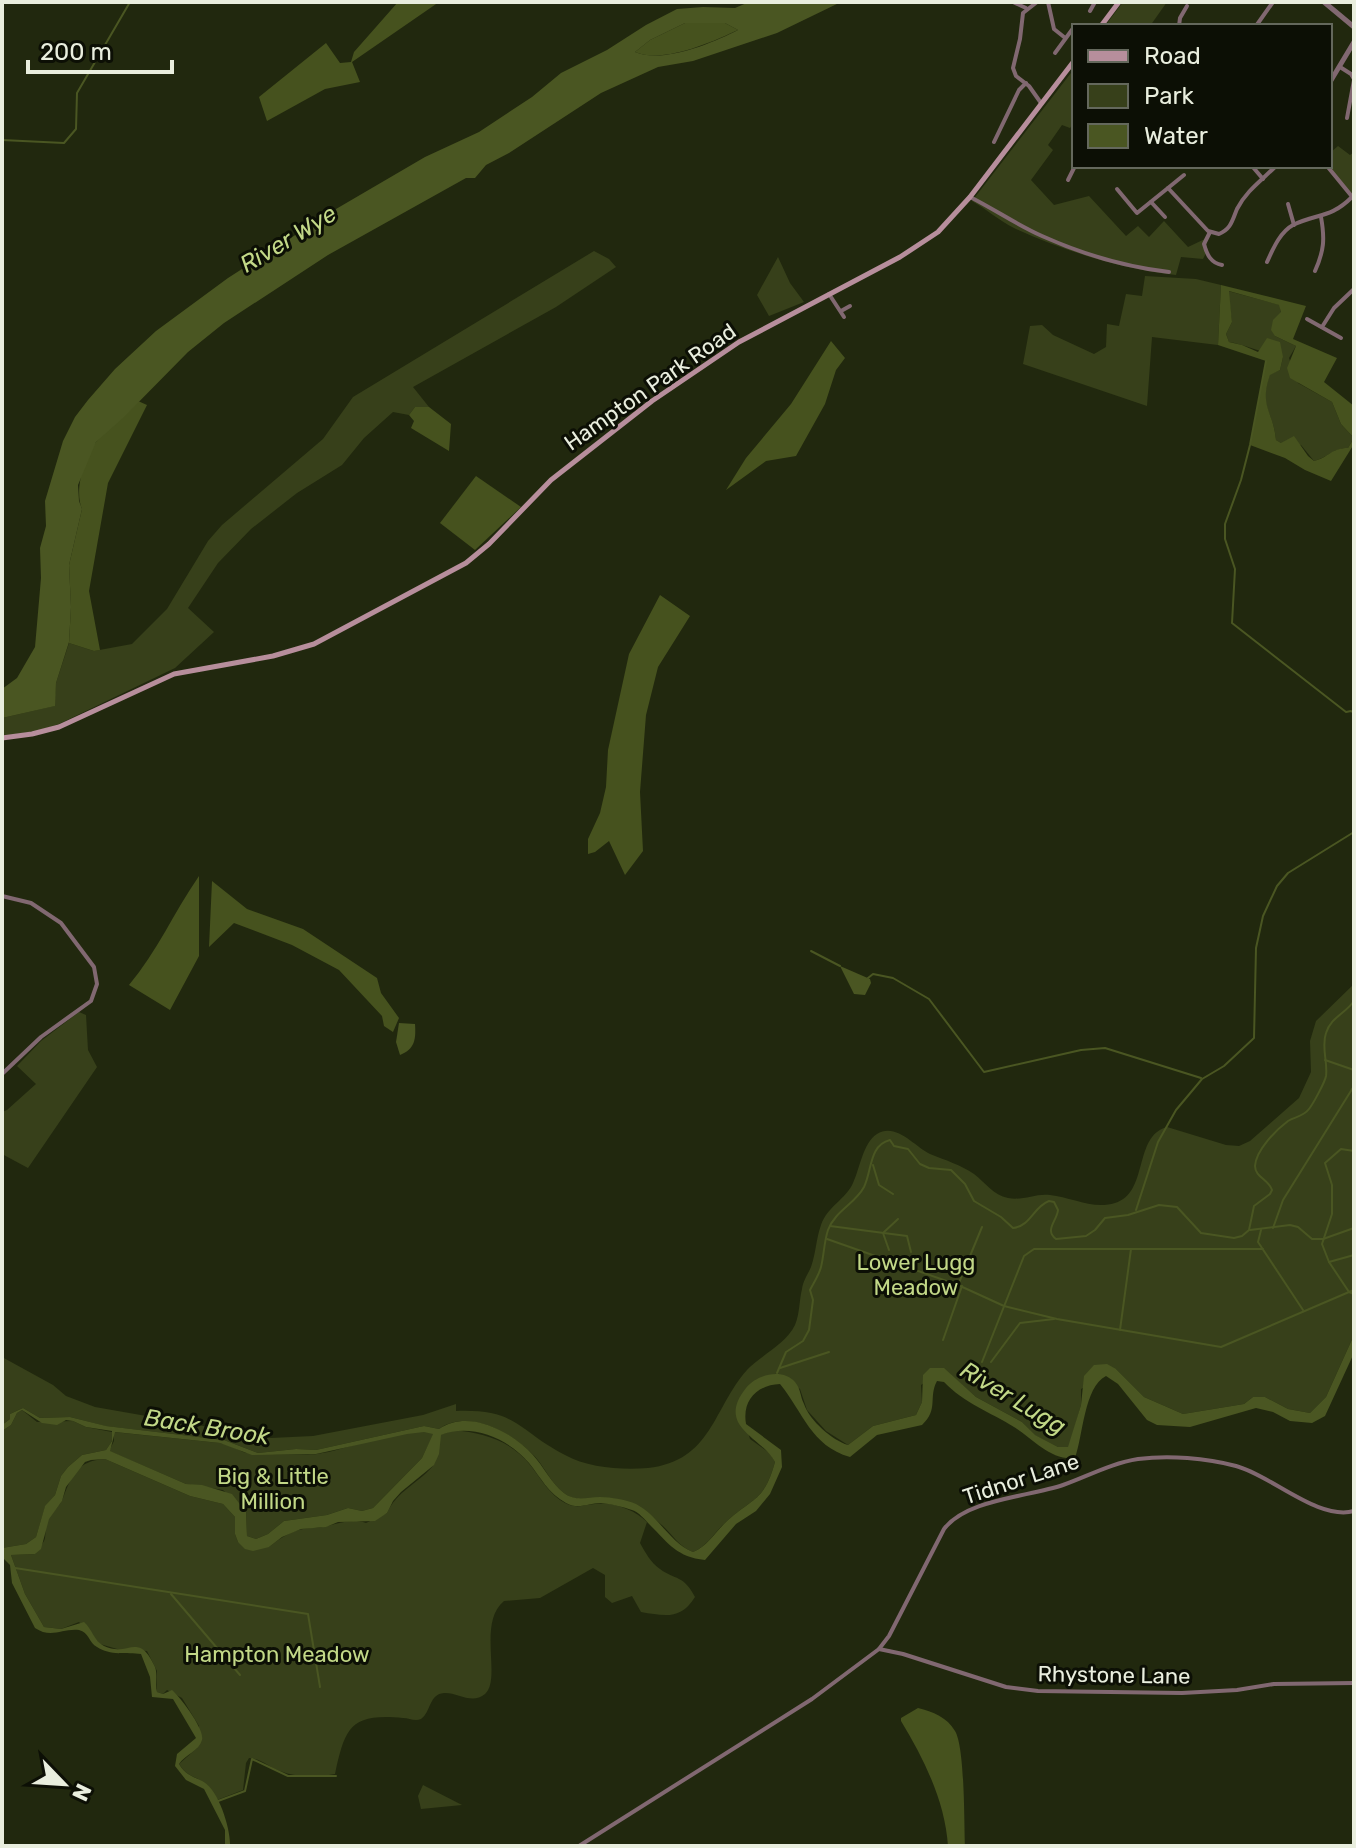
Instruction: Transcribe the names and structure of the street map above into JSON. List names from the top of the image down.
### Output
{
  "streets": {
    "main road": ["Hampton Park Road"],
    "street": ["Tidnor Lane", "Rhystone Lane"]
  },
  "crossings": [
    ["Tidnor Lane", "Rhystone Lane"]
  ],
  "water": ["River Wye", "River Lugg", "Back Brook"],
  "parks": ["Lower Lugg Meadow", "Big & Little Million", "Hampton Meadow"],
  "legend": ["Road", "Park", "Water"],
  "scale_bar": "200 m",
  "north": "bottom right"
}
